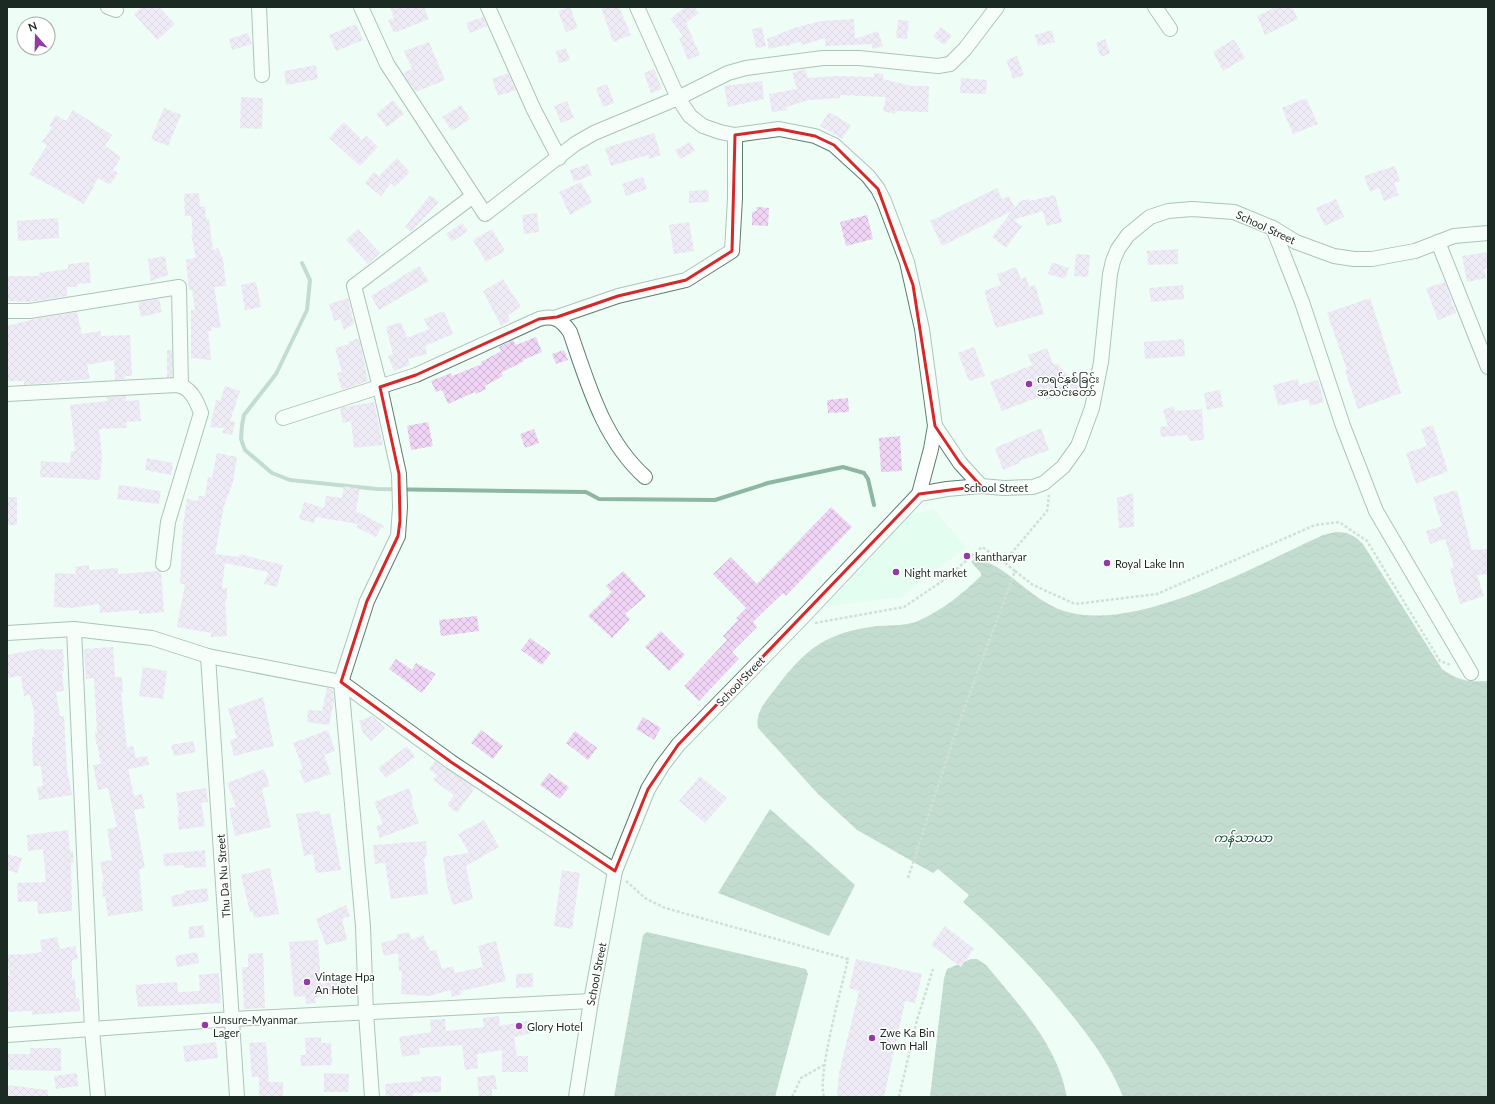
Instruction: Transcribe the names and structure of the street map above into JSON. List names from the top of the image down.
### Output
{
  "streets": {
    "street": ["School Street", "Thu Da Nu Street"]
  },
  "water": ["ကန်သာယာ"],
  "places": [
    "ကရင်နှစ်ခြင်း အသင်းတော်",
    "kantharyar",
    "Royal Lake Inn",
    "Night market",
    "Vintage Hpa An Hotel",
    "Unsure-Myanmar Lager",
    "Glory Hotel",
    "Zwe Ka Bin Town Hall"
  ],
  "north": "top"
}
